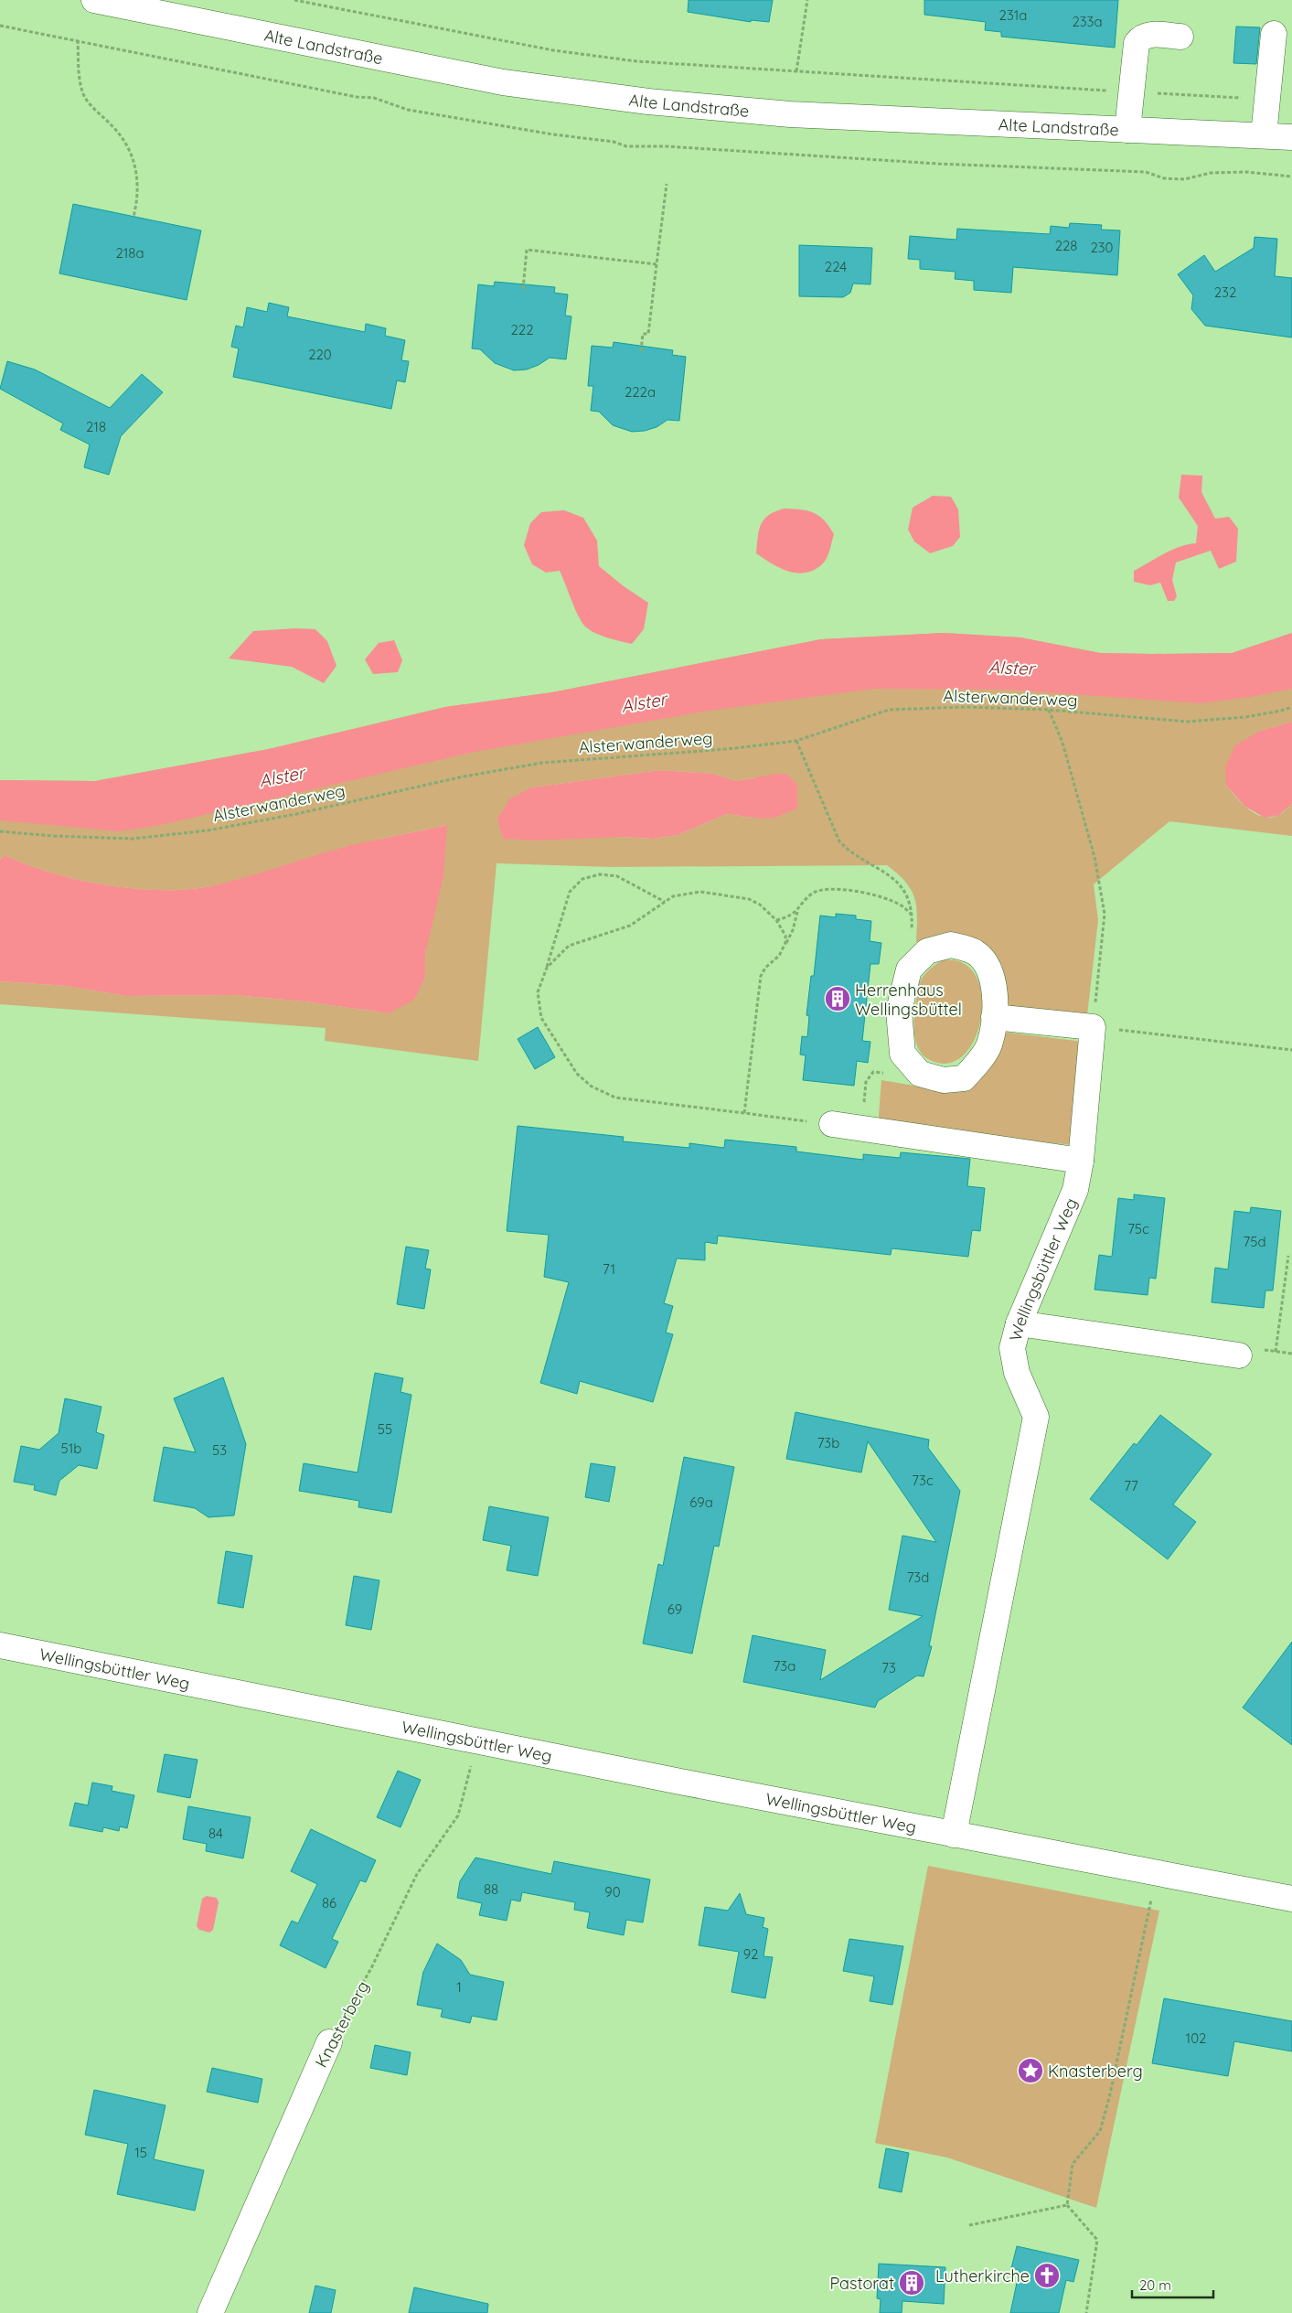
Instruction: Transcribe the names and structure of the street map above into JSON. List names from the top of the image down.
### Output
{
  "streets": {
    "main road": ["Alte Landstraße", "Wellingsbüttler Weg", "Knasterberg"],
    "path": ["Alsterwanderweg"]
  },
  "crossings": [
    ["Wellingsbüttler Weg", "Knasterberg"]
  ],
  "water": ["Alster"],
  "places": {
    "building": ["Herrenhaus Wellingsbüttel", "Pastorat"],
    "place": ["Knasterberg"],
    "church": ["Lutherkirche"]
  },
  "house_numbers": [
    "231a",
    "233a",
    "228",
    "230",
    "218a",
    "224",
    "232",
    "222",
    "220",
    "222a",
    "218",
    "75c",
    "75d",
    "71",
    "55",
    "73b",
    "51b",
    "53",
    "73c",
    "77",
    "69a",
    "73d",
    "69",
    "73a",
    "73",
    "84",
    "88",
    "90",
    "86",
    "92",
    "1",
    "102",
    "15"
  ],
  "scale_bar": "20 m"
}
